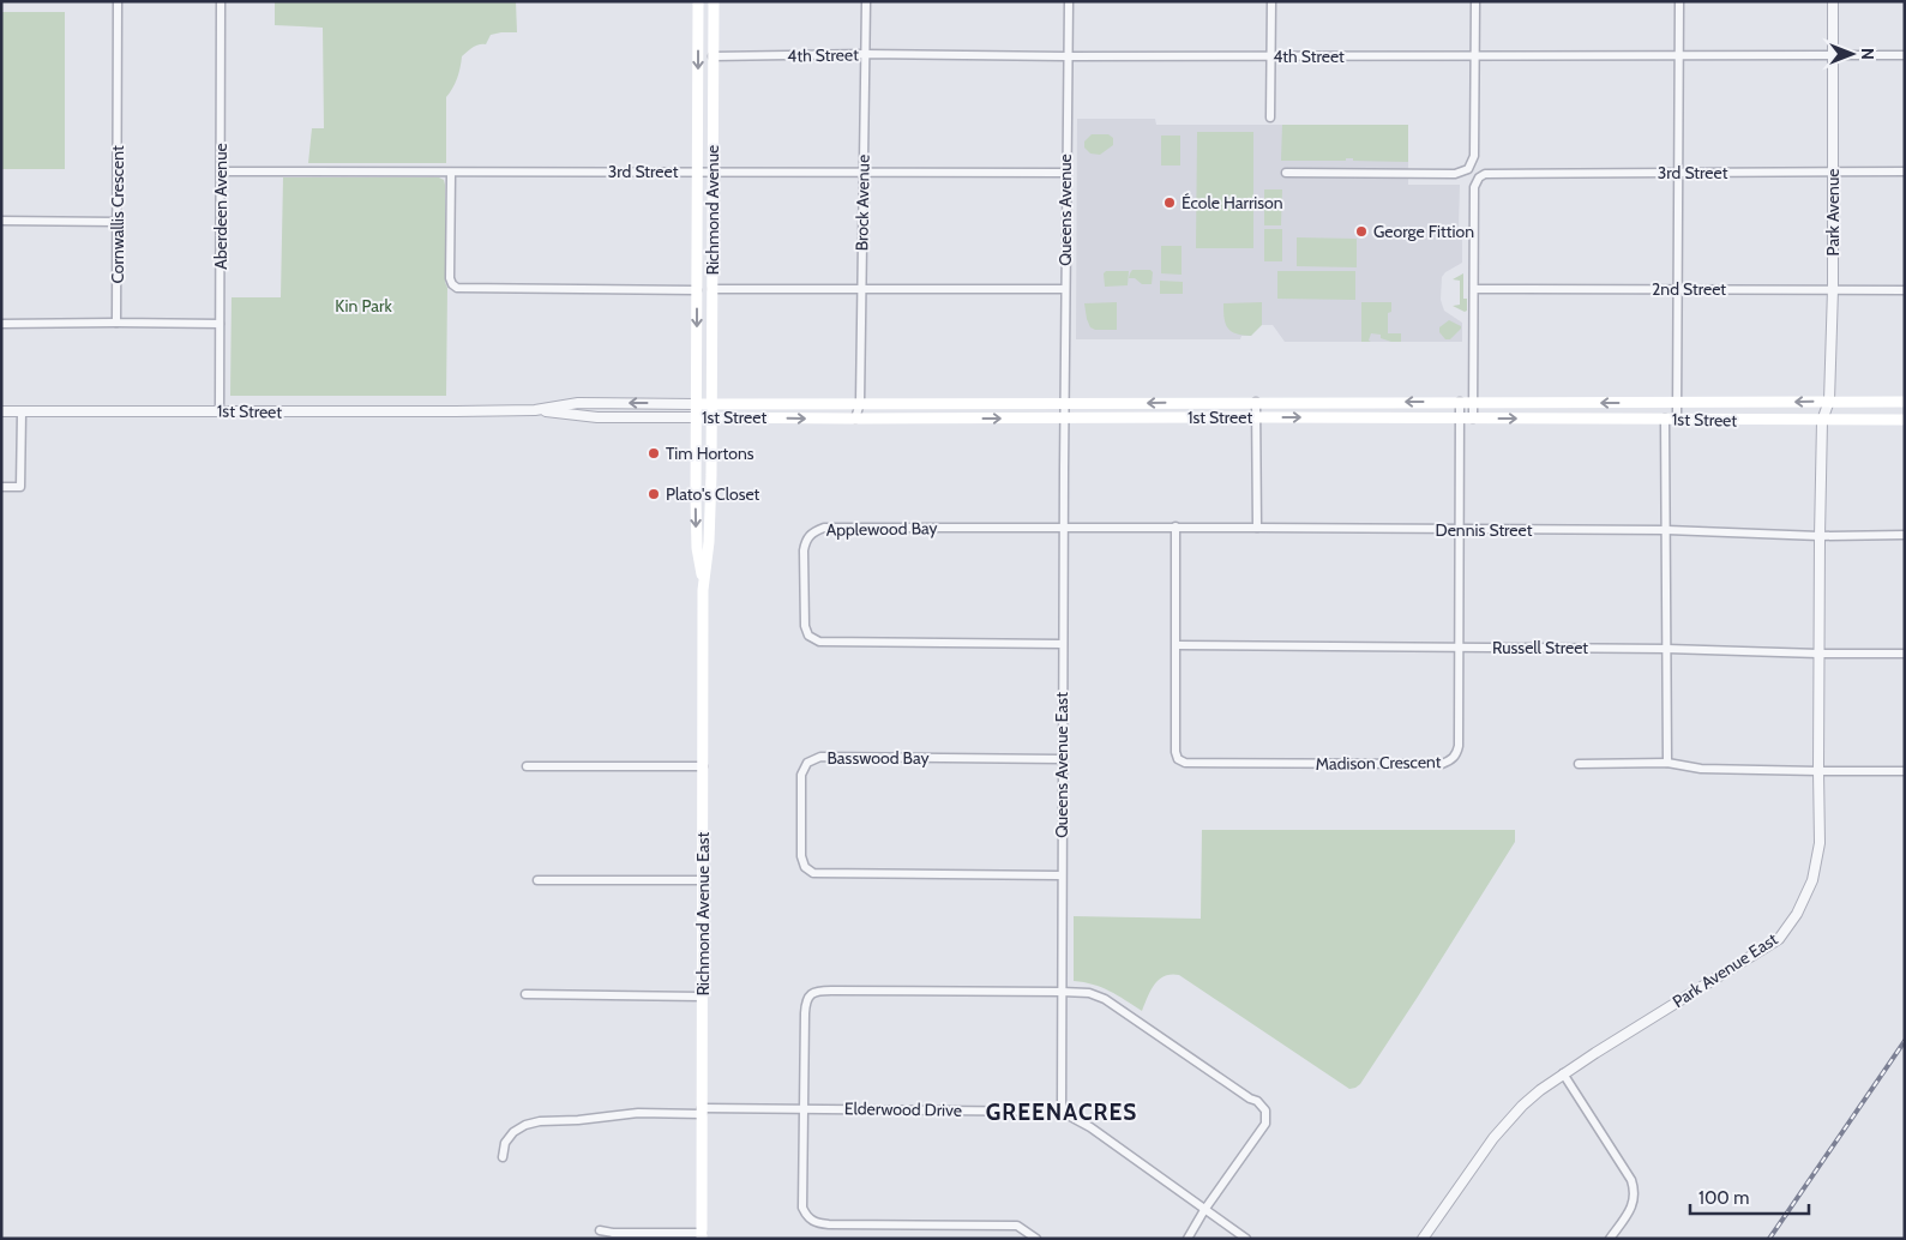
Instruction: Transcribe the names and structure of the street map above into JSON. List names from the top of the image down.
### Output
{
  "streets": {
    "main road": ["Richmond Avenue", "1st Street", "Richmond Avenue East"],
    "street": [
      "4th Street",
      "3rd Street",
      "Brock Avenue",
      "Aberdeen Avenue",
      "Queens Avenue",
      "Park Avenue",
      "Cornwallis Crescent",
      "2nd Street",
      "Applewood Bay",
      "Dennis Street",
      "Russell Street",
      "Basswood Bay",
      "Madison Crescent",
      "Queens Avenue East",
      "Park Avenue East",
      "Elderwood Drive"
    ]
  },
  "crossings": [
    ["4th Street", "Brock Avenue"],
    ["4th Street", "Richmond Avenue"],
    ["4th Street", "Queens Avenue"],
    ["4th Street", "Park Avenue"],
    ["3rd Street", "Brock Avenue"],
    ["3rd Street", "Aberdeen Avenue"],
    ["3rd Street", "Richmond Avenue"],
    ["3rd Street", "Queens Avenue"],
    ["3rd Street", "Park Avenue"],
    ["3rd Street", "2nd Street"],
    ["Brock Avenue", "1st Street"],
    ["Aberdeen Avenue", "1st Street"],
    ["Richmond Avenue", "1st Street"],
    ["Richmond Avenue", "Richmond Avenue East"],
    ["Queens Avenue", "1st Street"],
    ["Queens Avenue", "Queens Avenue East"],
    ["Park Avenue", "2nd Street"],
    ["Park Avenue", "1st Street"],
    ["Park Avenue", "Park Avenue East"],
    ["1st Street", "Madison Crescent"],
    ["1st Street", "Queens Avenue East"],
    ["1st Street", "Richmond Avenue East"],
    ["1st Street", "Park Avenue East"],
    ["Applewood Bay", "Dennis Street"],
    ["Applewood Bay", "Queens Avenue East"],
    ["Dennis Street", "Madison Crescent"],
    ["Dennis Street", "Queens Avenue East"],
    ["Dennis Street", "Park Avenue East"],
    ["Russell Street", "Madison Crescent"],
    ["Russell Street", "Park Avenue East"],
    ["Basswood Bay", "Queens Avenue East"],
    ["Queens Avenue East", "Elderwood Drive"],
    ["Richmond Avenue East", "Elderwood Drive"]
  ],
  "districts": ["GREENACRES"],
  "parks": ["Kin Park"],
  "places": [
    "École Harrison",
    "George Fittion",
    "Tim Hortons",
    "Plato's Closet"
  ],
  "scale_bar": "100 m",
  "north": "right"
}
